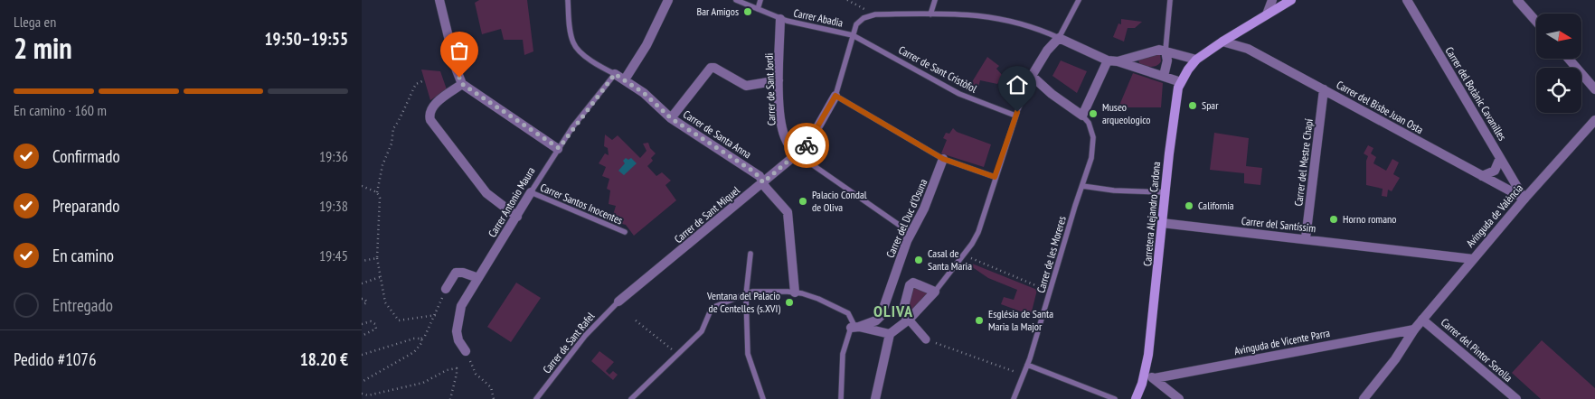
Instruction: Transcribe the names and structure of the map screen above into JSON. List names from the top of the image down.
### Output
{
  "streets": {
    "main road": ["Carretera Alejandro Cardona"],
    "street": [
      "Carrer de Sant Jordi",
      "Carrer del Botànic Cavanilles",
      "Carrer del Bisbe Juan Osta",
      "Carrer de Santa Anna",
      "Carrer del Mestre Chapí",
      "Carrer Antonio Maura",
      "Carrer de Sant Miquel",
      "Avinguda de València",
      "Carrer del Duc d'Osuna",
      "Carrer del Santíssim",
      "Avinguda de Vicente Parra",
      "Carrer del Pintor Sorolla"
    ],
    "lane": [
      "Carrer Abadia",
      "Carrer de Sant Cristòfol",
      "Carrer Santos Inocentes",
      "Carrer de les Moreres",
      "Carrer de Sant Rafel"
    ]
  },
  "crossings": [
    ["Carrer Abadia", "Carrer de Sant Cristòfol"],
    ["Carrer Abadia", "Carrer de Sant Jordi"],
    ["Carrer de Sant Jordi", "Carrer de Sant Miquel"],
    ["Carrer del Botànic Cavanilles", "Carrer del Bisbe Juan Osta"],
    ["Carrer del Botànic Cavanilles", "Avinguda de València"],
    ["Carrer del Bisbe Juan Osta", "Carrer del Mestre Chapí"],
    ["Carrer del Bisbe Juan Osta", "Avinguda de València"],
    ["Carrer de Santa Anna", "Carrer Antonio Maura"],
    ["Carrer de Santa Anna", "Carrer de Sant Miquel"],
    ["Carrer del Mestre Chapí", "Carrer del Santíssim"],
    ["Carrer Antonio Maura", "Carrer Santos Inocentes"],
    ["Carretera Alejandro Cardona", "Carrer del Santíssim"],
    ["Carrer de Sant Miquel", "Carrer de Sant Rafel"],
    ["Avinguda de València", "Carrer del Santíssim"],
    ["Avinguda de València", "Avinguda de Vicente Parra"],
    ["Avinguda de València", "Carrer del Pintor Sorolla"]
  ],
  "districts": ["OLIVA"],
  "places": [
    "Bar Amigos",
    "Spar",
    "Museo arqueologico",
    "Palacio Condal de Oliva",
    "California",
    "Horno romano",
    "Casal de Santa Maria",
    "Ventana del Palacio de Centelles (s.XVI)",
    "Església de Santa Maria la Major"
  ],
  "north": "right",
  "page": {
    "heading": ["2 min", "Llega en", "19:50–19:55"],
    "panel": ["Pedido #1076", "18.20 €"],
    "bar": "En camino · 160 m",
    "list": [
      ["Confirmado", "19:36"],
      ["Preparando", "19:38"],
      ["En camino", "19:45"],
      "Entregado"
    ]
  }
}
